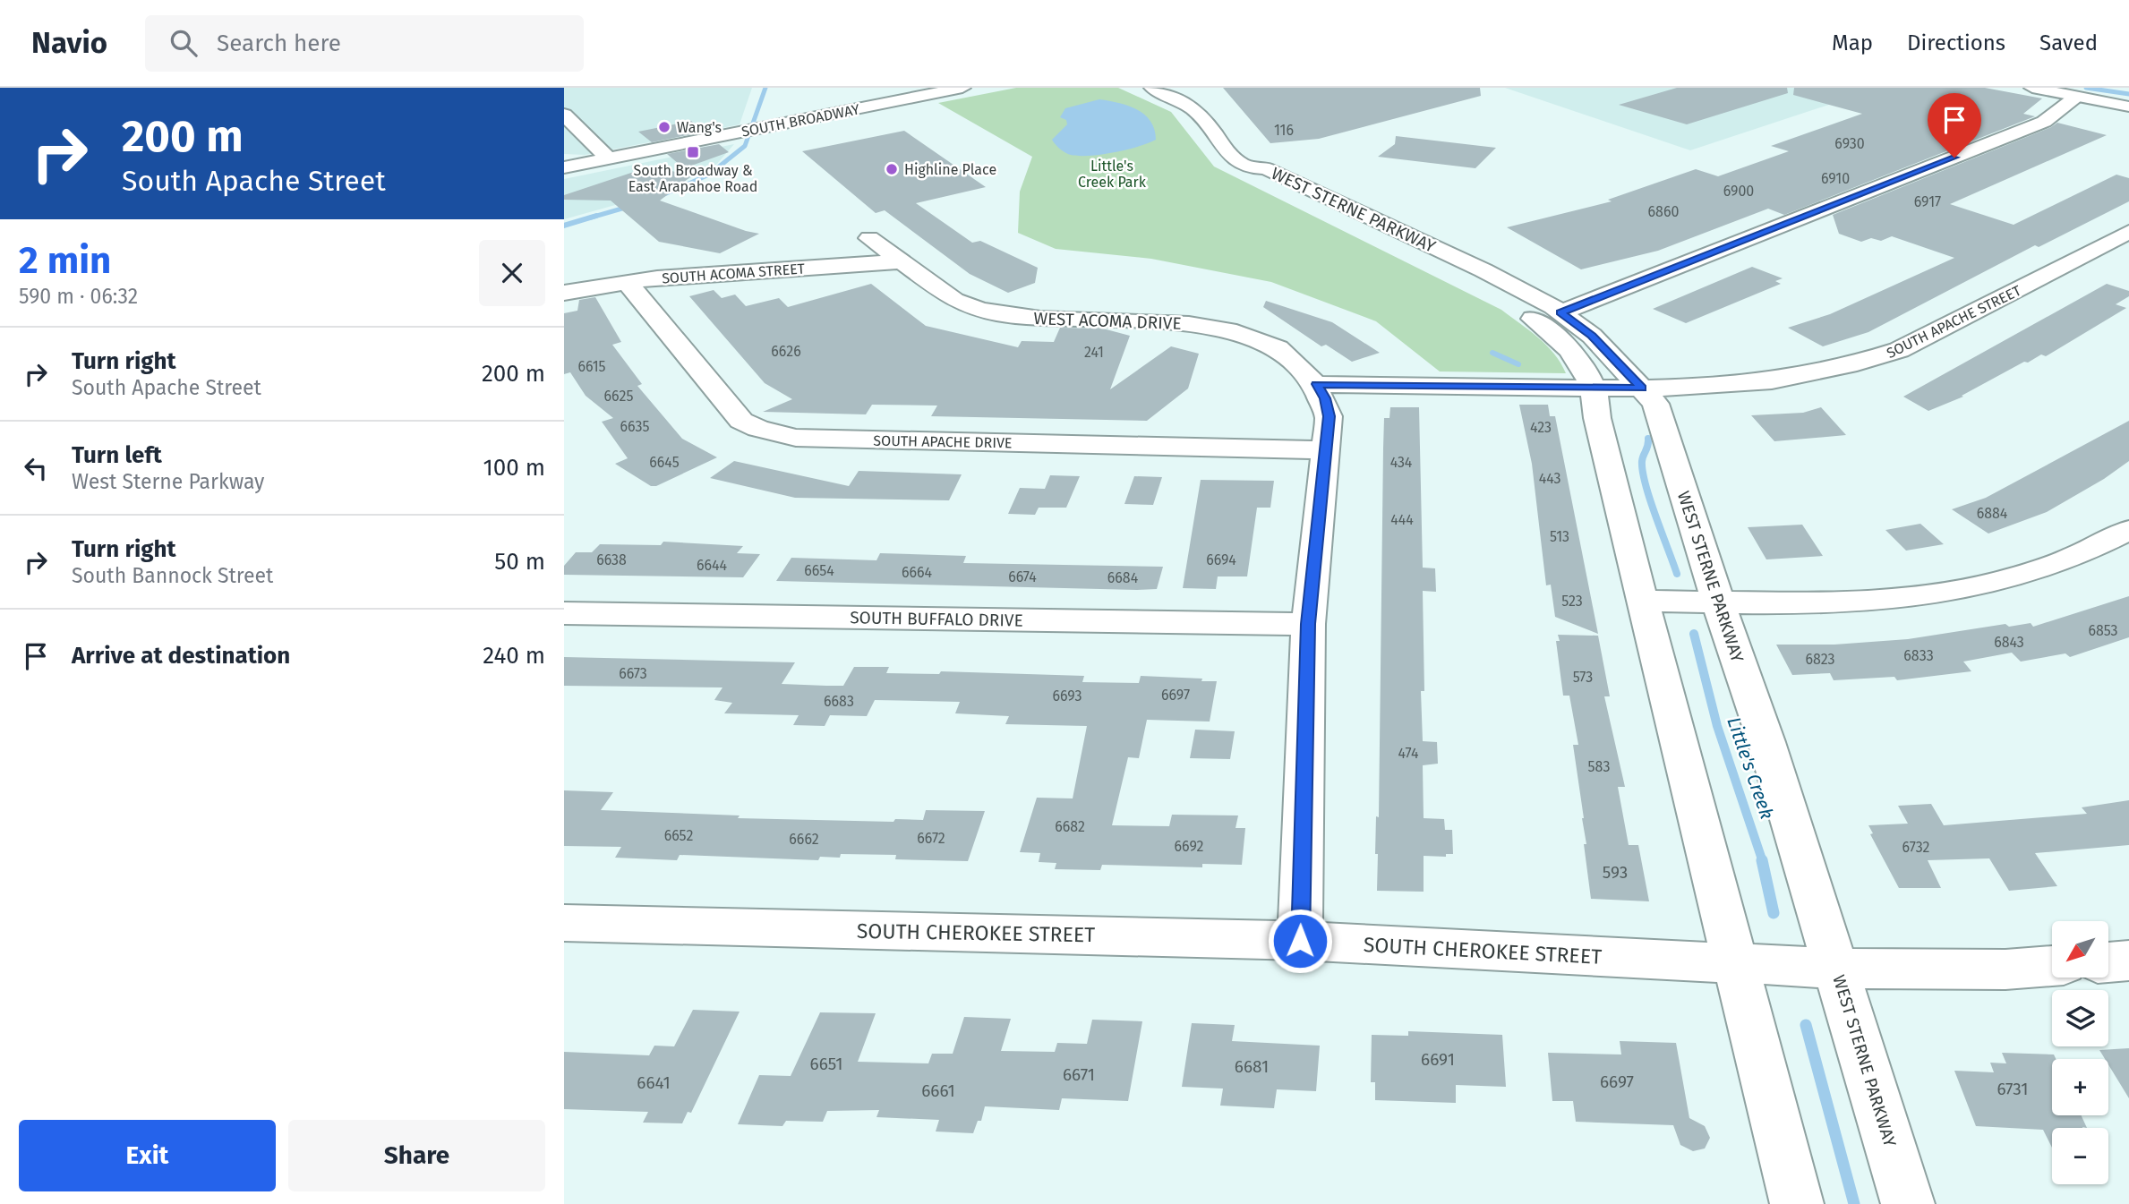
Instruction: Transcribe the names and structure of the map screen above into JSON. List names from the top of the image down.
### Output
{
  "streets": {
    "street": [
      "SOUTH BROADWAY",
      "WEST STERNE PARKWAY",
      "SOUTH ACOMA STREET",
      "WEST ACOMA DRIVE",
      "SOUTH APACHE STREET",
      "SOUTH APACHE DRIVE",
      "SOUTH BUFFALO DRIVE",
      "SOUTH CHEROKEE STREET"
    ]
  },
  "crossings": [
    ["WEST STERNE PARKWAY", "SOUTH APACHE STREET"],
    ["WEST STERNE PARKWAY", "SOUTH CHEROKEE STREET"],
    ["SOUTH ACOMA STREET", "WEST ACOMA DRIVE"],
    ["SOUTH ACOMA STREET", "SOUTH APACHE DRIVE"],
    ["WEST ACOMA DRIVE", "SOUTH APACHE STREET"],
    ["WEST ACOMA DRIVE", "SOUTH APACHE DRIVE"],
    ["WEST ACOMA DRIVE", "SOUTH BUFFALO DRIVE"],
    ["WEST ACOMA DRIVE", "SOUTH CHEROKEE STREET"]
  ],
  "water": ["Little's Creek"],
  "parks": ["Little's Creek Park"],
  "places": {
    "other": ["Wang's", "Highline Place"],
    "transit": ["South Broadway & East Arapahoe Road"]
  },
  "house_numbers": [
    "116",
    "6930",
    "6910",
    "6900",
    "6917",
    "6860",
    "6626",
    "241",
    "6615",
    "6625",
    "6635",
    "423",
    "6645",
    "434",
    "443",
    "6884",
    "444",
    "513",
    "6638",
    "6694",
    "6644",
    "6654",
    "6664",
    "6674",
    "6684",
    "523",
    "6853",
    "6843",
    "6833",
    "6823",
    "6673",
    "573",
    "6697",
    "6693",
    "6683",
    "474",
    "583",
    "6682",
    "6652",
    "6672",
    "6662",
    "6692",
    "6732",
    "593",
    "6691",
    "6651",
    "6681",
    "6671",
    "6697",
    "6641",
    "6731",
    "6661"
  ],
  "north": "bottom left",
  "page": {
    "header": "Navio",
    "search": "Search here",
    "nav": ["Map", "Directions", "Saved"],
    "turn": ["200 m", "South Apache Street"],
    "heading": ["2 min", "590 m · 06:32"],
    "list": [
      {
        "name": "Turn right",
        "note": "South Apache Street",
        "value": "200 m"
      },
      {
        "name": "Turn left",
        "note": "West Sterne Parkway",
        "value": "100 m"
      },
      {
        "name": "Turn right",
        "note": "South Bannock Street",
        "value": "50 m"
      },
      {
        "name": "Arrive at destination",
        "value": "240 m"
      }
    ],
    "map_buttons": ["+", "−"],
    "buttons": ["Exit", "Share"]
  }
}
